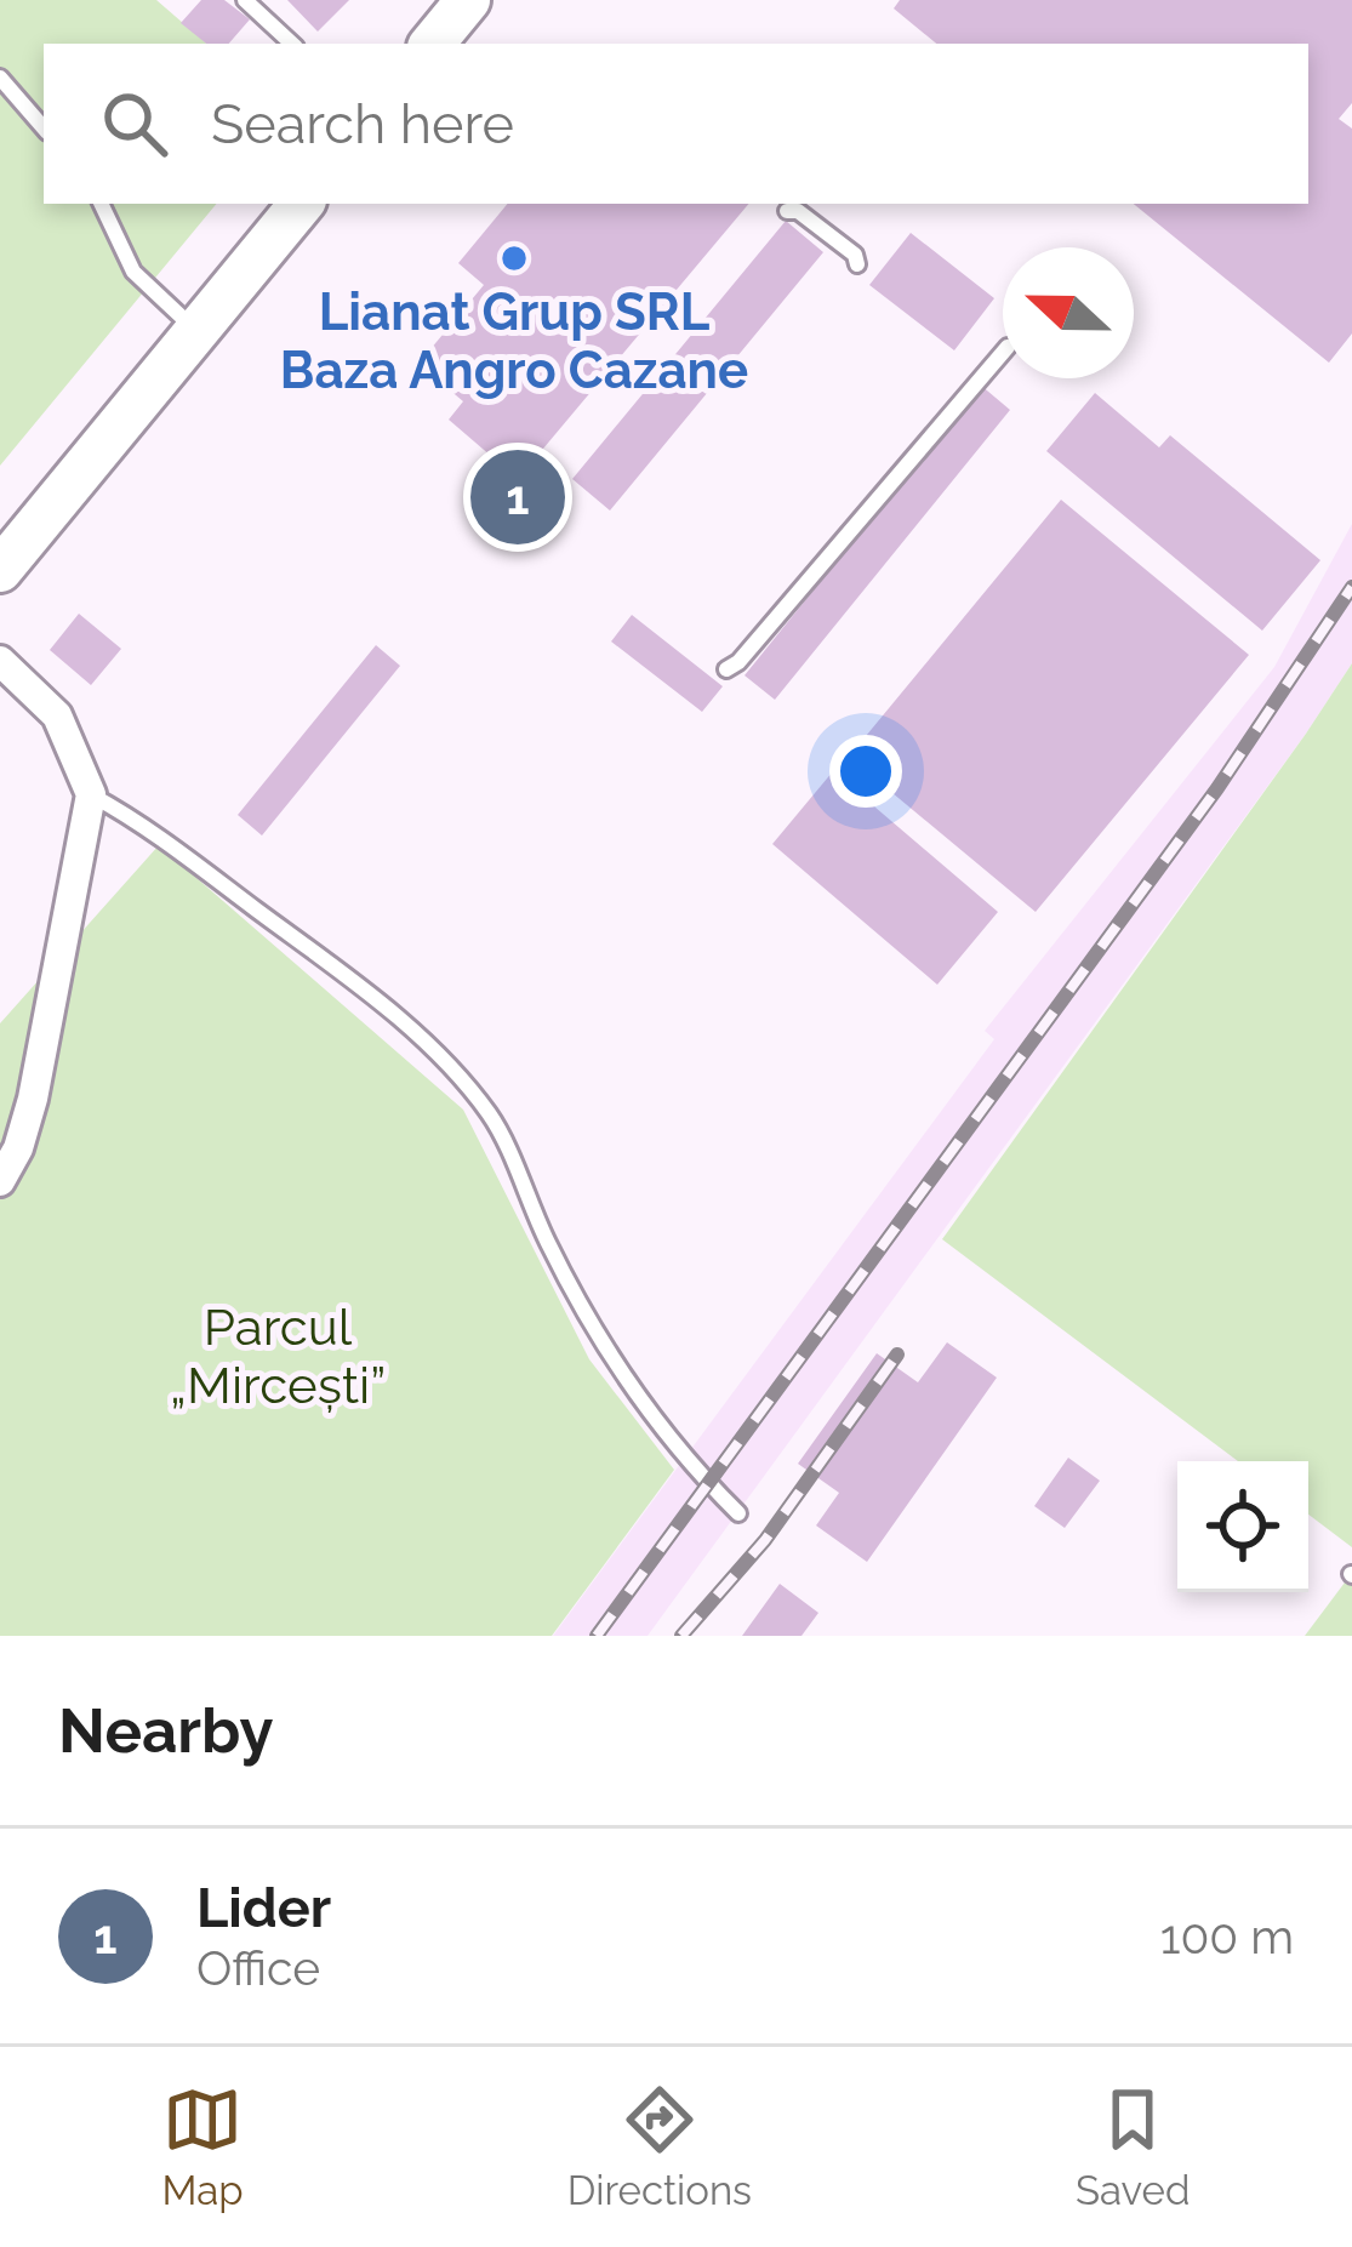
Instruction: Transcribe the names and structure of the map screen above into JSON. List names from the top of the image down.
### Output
{
  "parks": ["Parcul „Mircești”"],
  "places": ["Lianat Grup SRL Baza Angro Cazane"],
  "north": "left",
  "page": {
    "search": "Search here",
    "pins": "1",
    "heading": "Nearby",
    "list": [
      {
        "mark": "1",
        "name": "Lider",
        "note": "Office",
        "value": "100 m"
      }
    ],
    "nav": ["Map", "Directions", "Saved"]
  }
}
